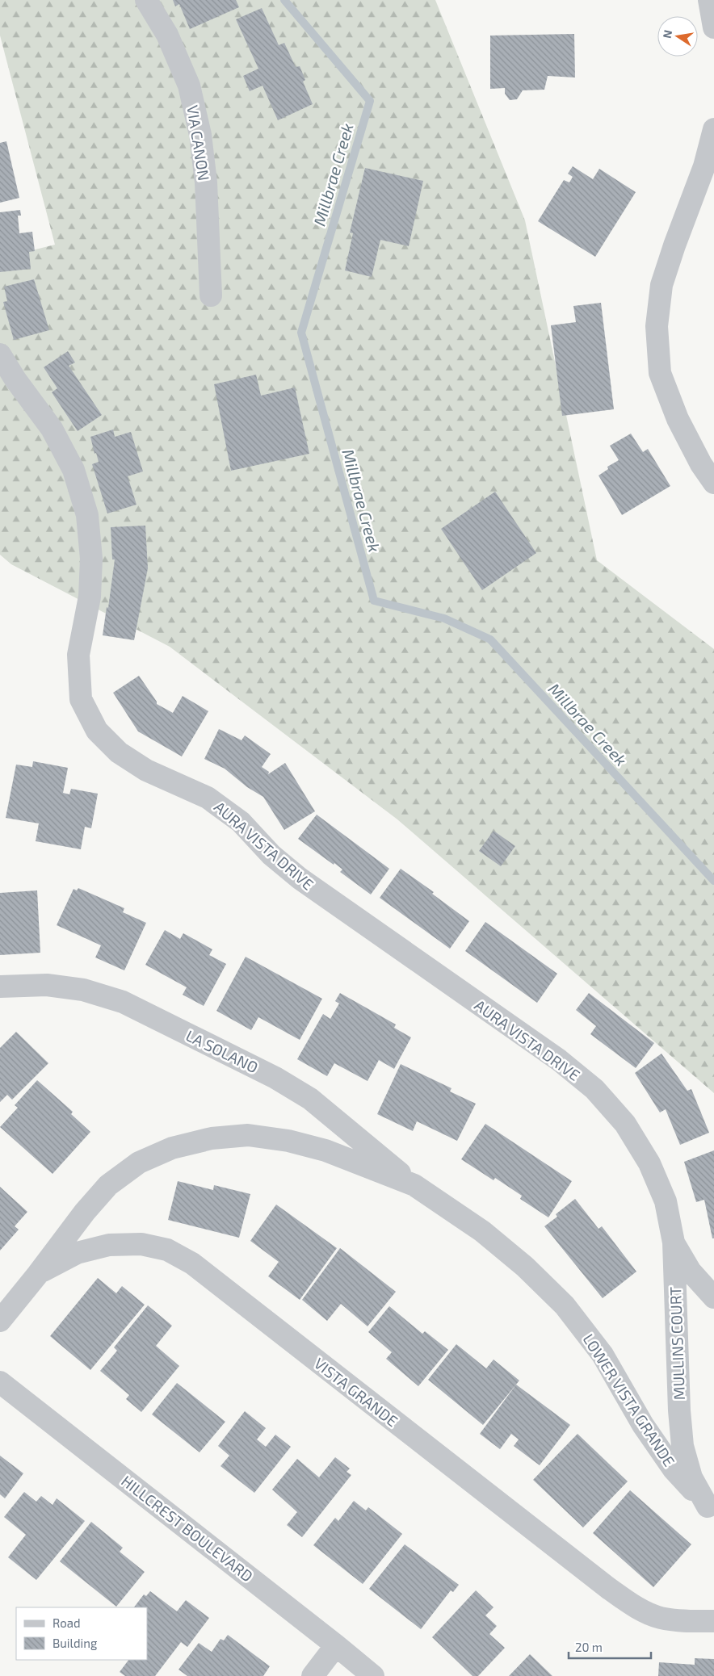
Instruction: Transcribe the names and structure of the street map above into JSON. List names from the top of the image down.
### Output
{
  "streets": {
    "street": [
      "VIA CANON",
      "AURA VISTA DRIVE",
      "LA SOLANO",
      "MULLINS COURT",
      "VISTA GRANDE",
      "LOWER VISTA GRANDE",
      "HILLCREST BOULEVARD"
    ]
  },
  "crossings": [
    ["AURA VISTA DRIVE", "MULLINS COURT"],
    ["LA SOLANO", "LOWER VISTA GRANDE"],
    ["MULLINS COURT", "LOWER VISTA GRANDE"],
    ["VISTA GRANDE", "LOWER VISTA GRANDE"]
  ],
  "water": ["Millbrae Creek"],
  "legend": ["Road", "Building"],
  "scale_bar": "20 m",
  "north": "left"
}
